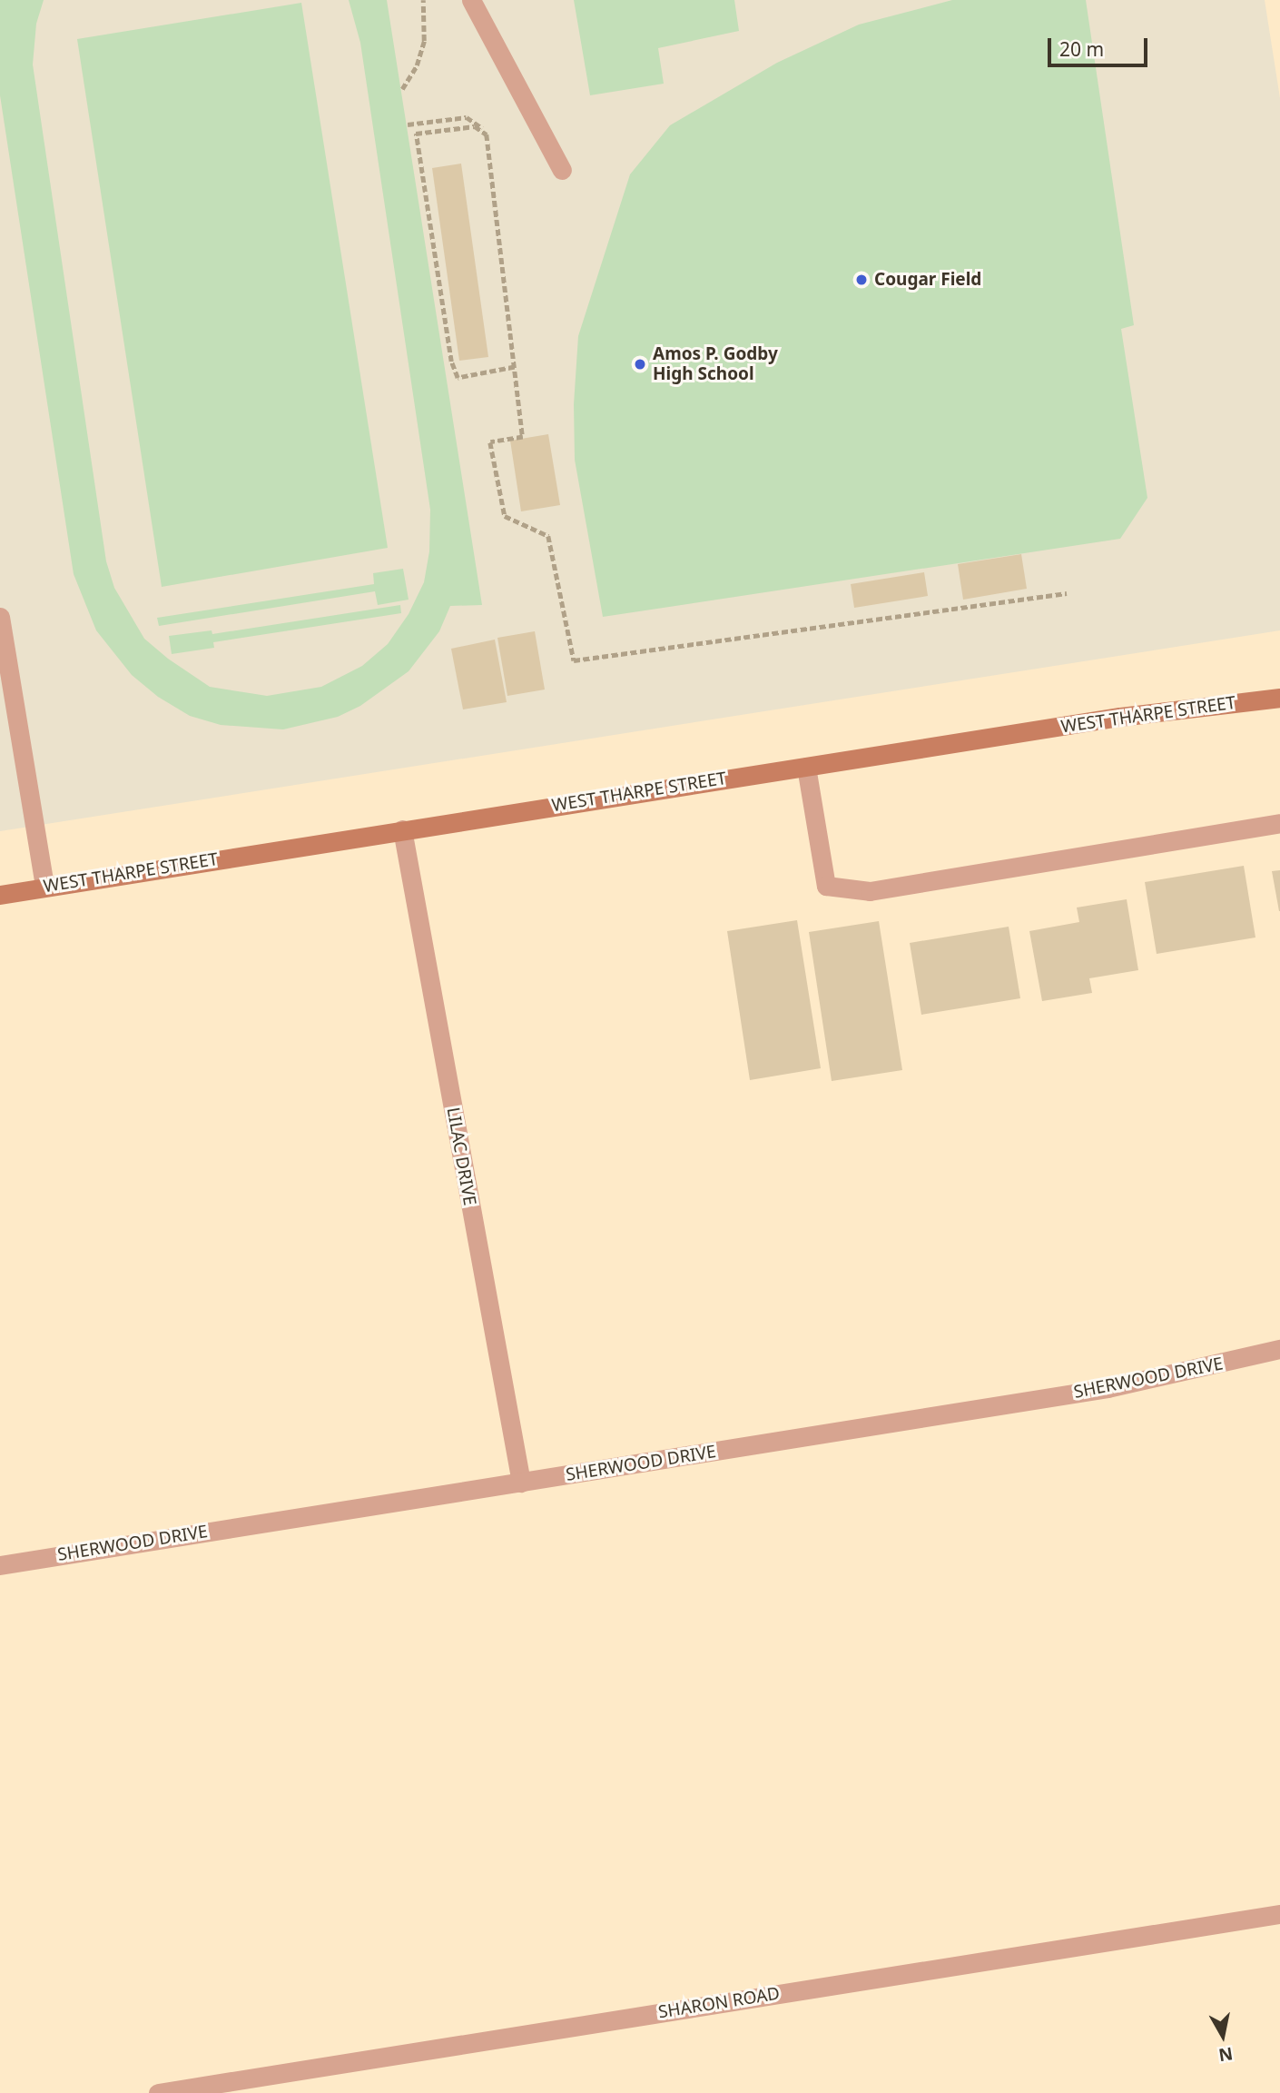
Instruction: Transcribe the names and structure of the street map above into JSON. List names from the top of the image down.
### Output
{
  "streets": {
    "main road": ["WEST THARPE STREET"],
    "street": ["LILAC DRIVE", "SHERWOOD DRIVE", "SHARON ROAD"]
  },
  "crossings": [
    ["WEST THARPE STREET", "LILAC DRIVE"],
    ["LILAC DRIVE", "SHERWOOD DRIVE"]
  ],
  "places": ["Cougar Field", "Amos P. Godby High School"],
  "scale_bar": "20 m",
  "north": "bottom"
}
